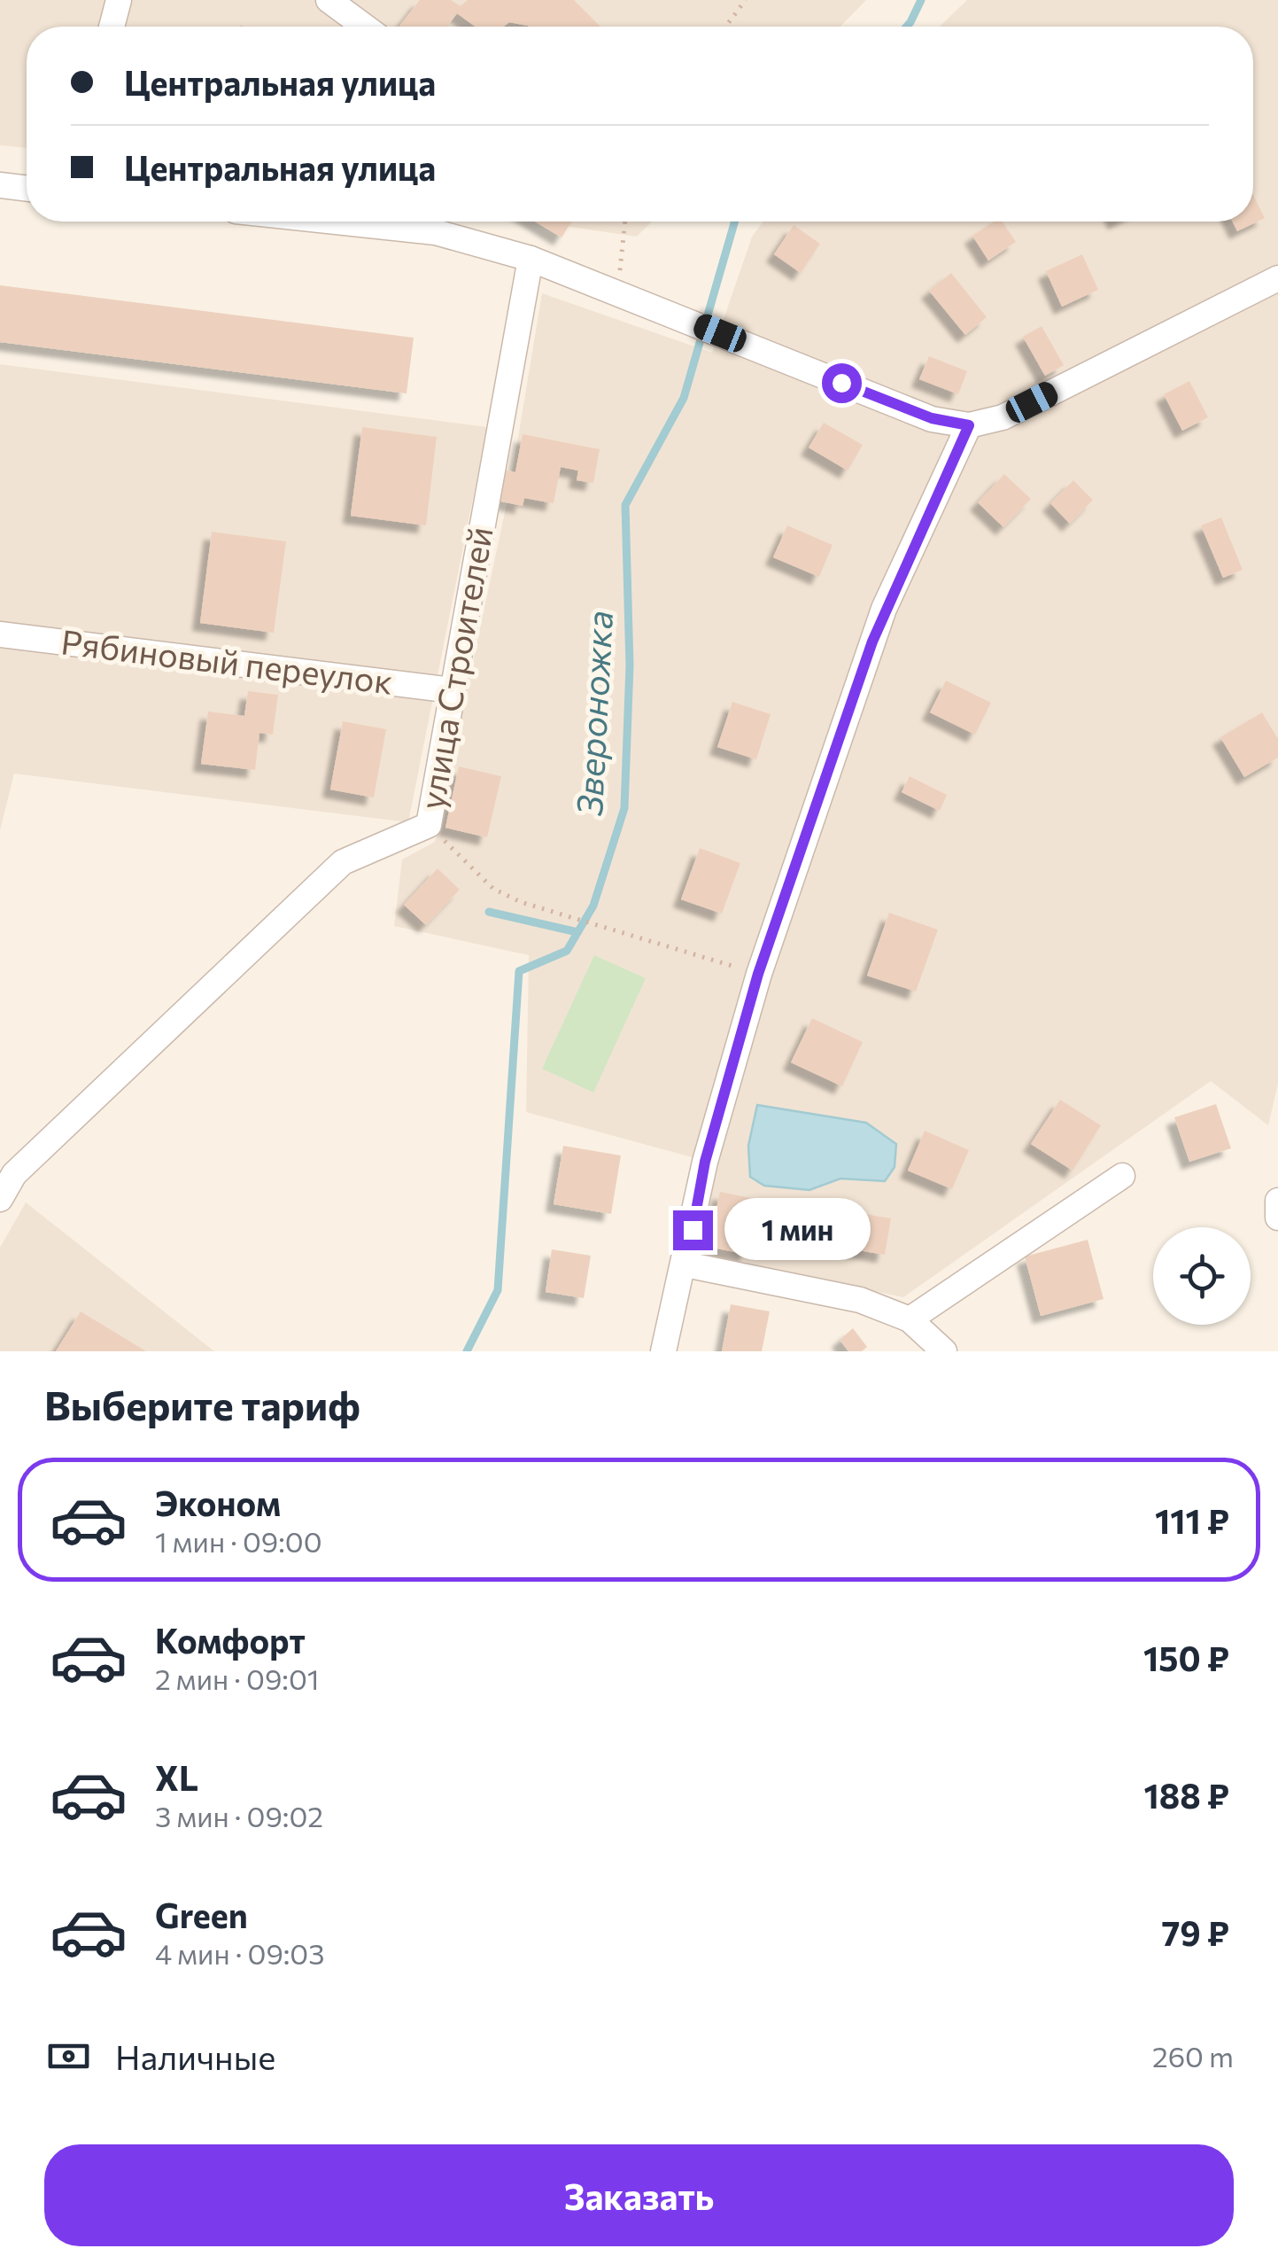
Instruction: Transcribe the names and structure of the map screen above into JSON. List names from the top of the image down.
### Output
{
  "streets": {
    "street": ["Рябиновый переулок", "улица Строителей"]
  },
  "crossings": [
    ["Рябиновый переулок", "улица Строителей"]
  ],
  "water": ["Звероножка"],
  "page": {
    "banner": ["Центральная улица", "Центральная улица"],
    "bubble": "1 мин",
    "heading": "Выберите тариф",
    "list": [
      {
        "name": "Эконом",
        "note": "1 мин · 09:00",
        "value": "111 ₽"
      },
      {
        "name": "Комфорт",
        "note": "2 мин · 09:01",
        "value": "150 ₽"
      },
      {
        "name": "XL",
        "note": "3 мин · 09:02",
        "value": "188 ₽"
      },
      {
        "name": "Green",
        "note": "4 мин · 09:03",
        "value": "79 ₽"
      }
    ],
    "pay": ["Наличные", "260 m"],
    "buttons": "Заказать"
  }
}
